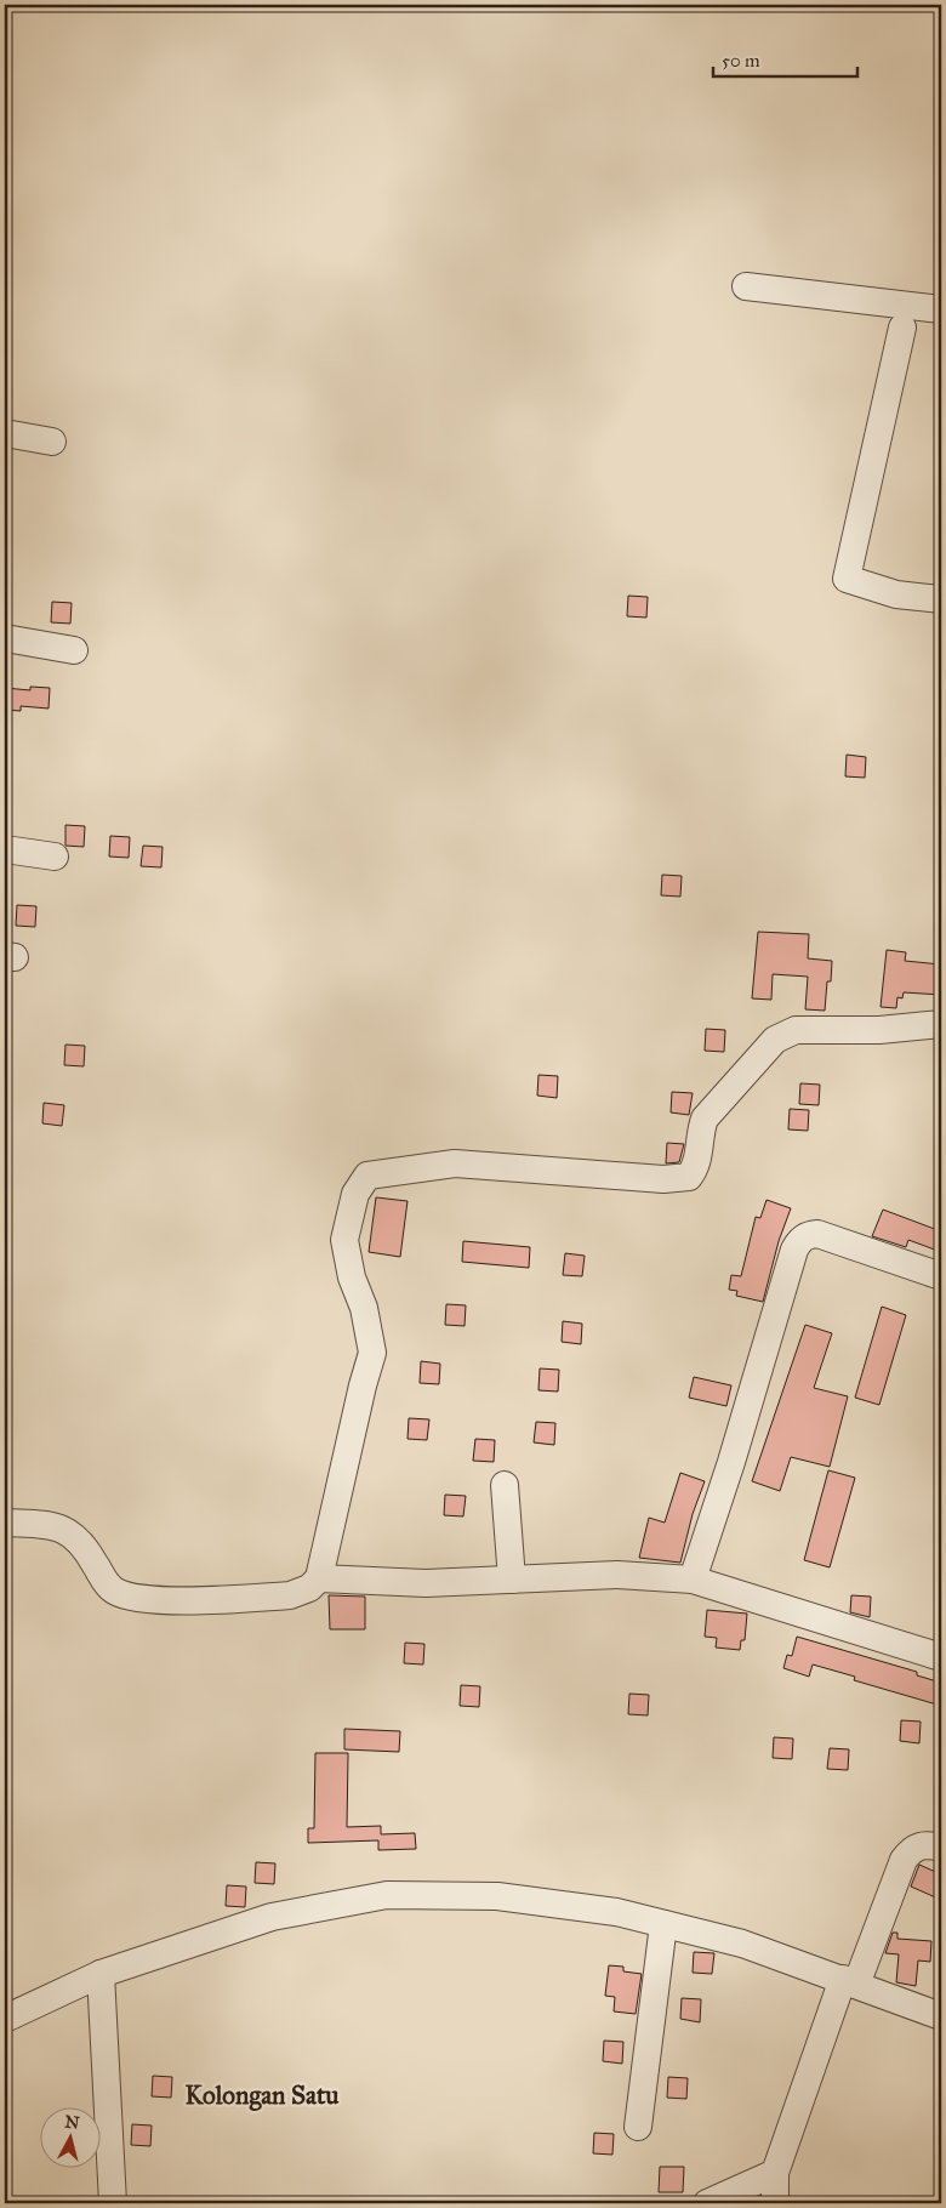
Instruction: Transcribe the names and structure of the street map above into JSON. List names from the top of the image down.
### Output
{
  "districts": ["Kolongan Satu"],
  "scale_bar": "50 m",
  "north": "top"
}
